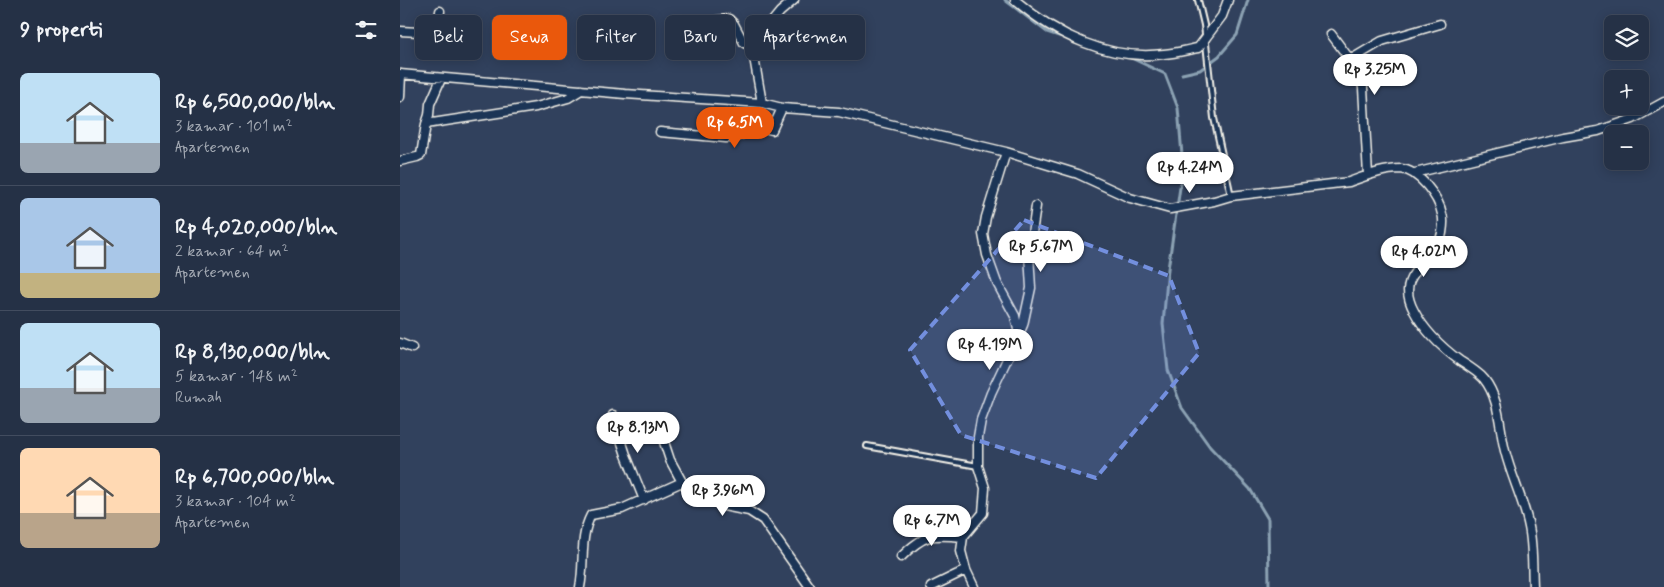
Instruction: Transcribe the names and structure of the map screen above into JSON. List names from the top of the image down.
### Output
{
  "page": {
    "heading": "9 properti",
    "map_buttons": ["+", "−"],
    "chip": [
      "Beli",
      "Sewa",
      "Filter",
      "Baru",
      "Apartemen"
    ],
    "price": [
      "Rp 3.25M",
      "Rp 6.5M",
      "Rp 4.24M",
      "Rp 5.67M",
      "Rp 4.02M",
      "Rp 4.19M",
      "Rp 8.13M",
      "Rp 3.96M",
      "Rp 6.7M"
    ],
    "list": [
      {
        "name": "Rp 6,500,000/bln",
        "note": "3 kamar · 101 m² · Apartemen"
      },
      {
        "name": "Rp 4,020,000/bln",
        "note": "2 kamar · 64 m² · Apartemen"
      },
      {
        "name": "Rp 8,130,000/bln",
        "note": "5 kamar · 148 m² · Rumah"
      },
      {
        "name": "Rp 6,700,000/bln",
        "note": "3 kamar · 104 m² · Apartemen"
      }
    ]
  }
}
